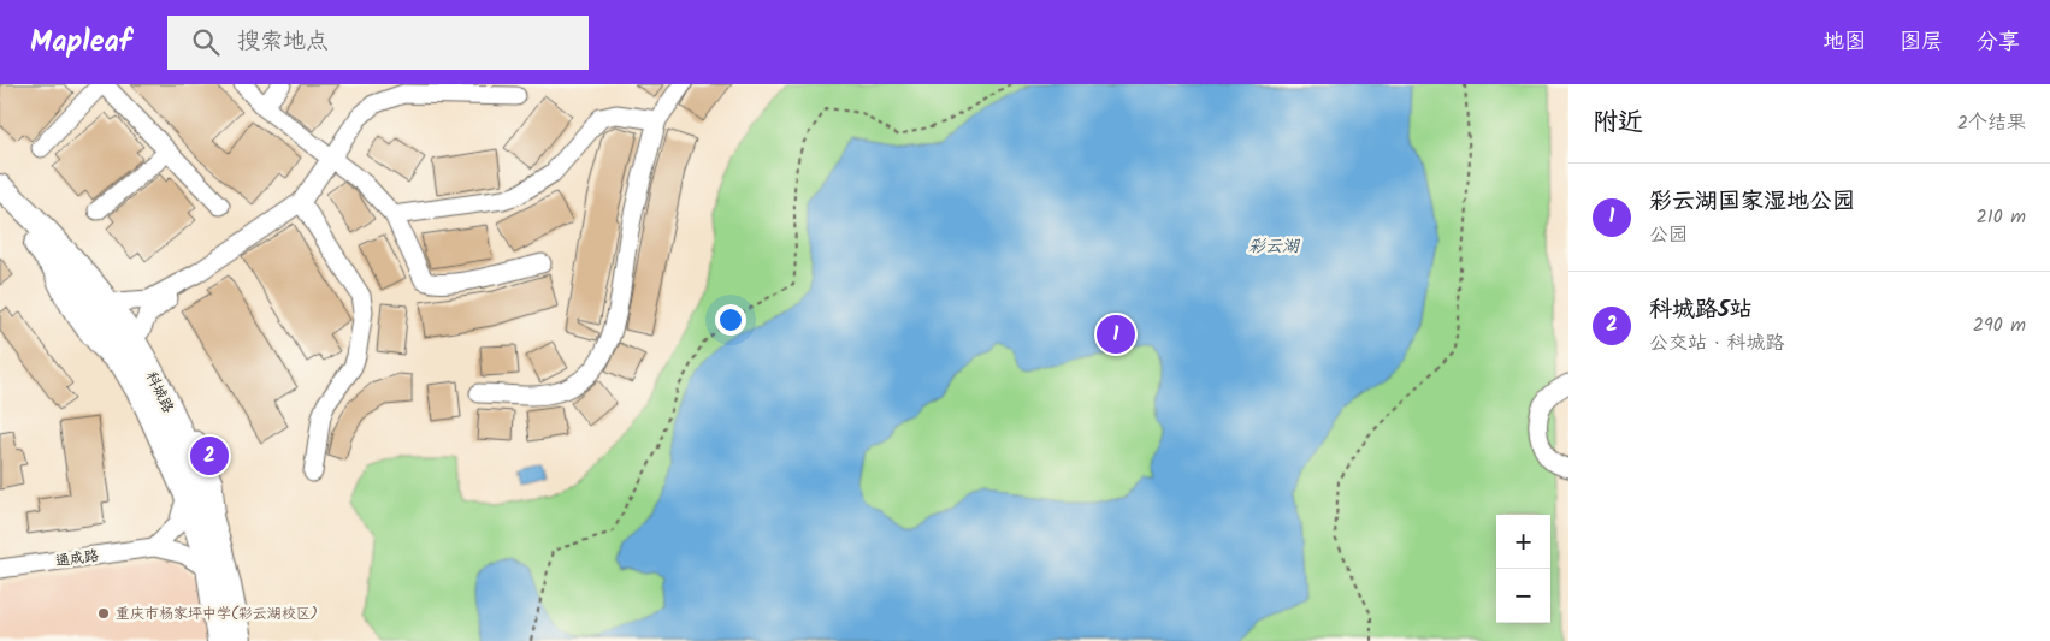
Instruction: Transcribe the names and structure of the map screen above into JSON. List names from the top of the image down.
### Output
{
  "streets": {
    "main road": ["科城路"],
    "street": ["通成路"]
  },
  "water": ["彩云湖"],
  "places": ["重庆市杨家坪中学(彩云湖校区)"],
  "page": {
    "header": "Mapleaf",
    "search": "搜索地点",
    "nav": ["地图", "图层", "分享"],
    "heading": ["附近", "2个结果"],
    "list": [
      {
        "mark": "1",
        "name": "彩云湖国家湿地公园",
        "note": "公园",
        "value": "210 m"
      },
      {
        "mark": "2",
        "name": "科城路5站",
        "note": "公交站 · 科城路",
        "value": "290 m"
      }
    ],
    "pins": ["1", "2"],
    "map_buttons": ["+", "−"]
  }
}
